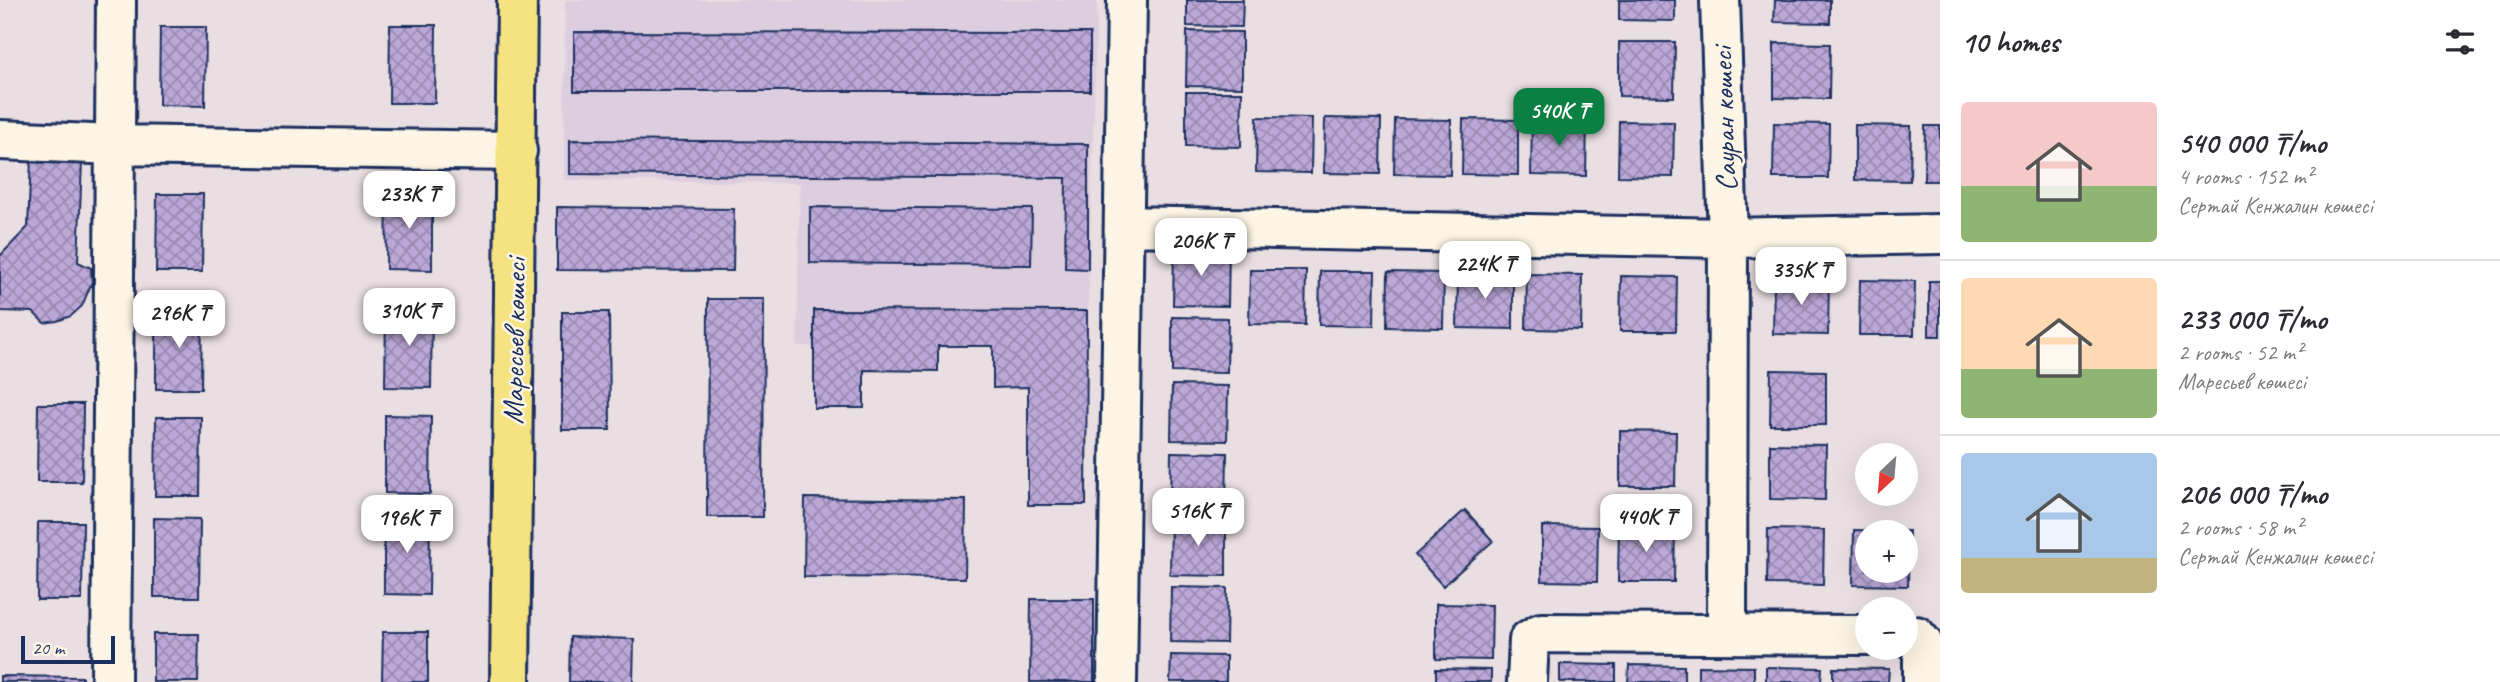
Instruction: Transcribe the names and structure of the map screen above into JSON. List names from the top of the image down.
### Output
{
  "streets": {
    "main road": ["Маресьев көшесі"],
    "street": ["Сауран көшесі"]
  },
  "scale_bar": "20 m",
  "north": "bottom left",
  "page": {
    "heading": "10 homes",
    "list": [
      {
        "name": "540 000 ₸/mo",
        "note": "4 rooms · 152 m² · Сертай Кенжалин көшесі"
      },
      {
        "name": "233 000 ₸/mo",
        "note": "2 rooms · 52 m² · Маресьев көшесі"
      },
      {
        "name": "206 000 ₸/mo",
        "note": "2 rooms · 58 m² · Сертай Кенжалин көшесі"
      }
    ],
    "price": [
      "540K ₸",
      "233K ₸",
      "206K ₸",
      "224K ₸",
      "335K ₸",
      "310K ₸",
      "296K ₸",
      "516K ₸",
      "440K ₸",
      "196K ₸"
    ],
    "map_buttons": ["+", "−"],
    "scale": "20 m"
  }
}
